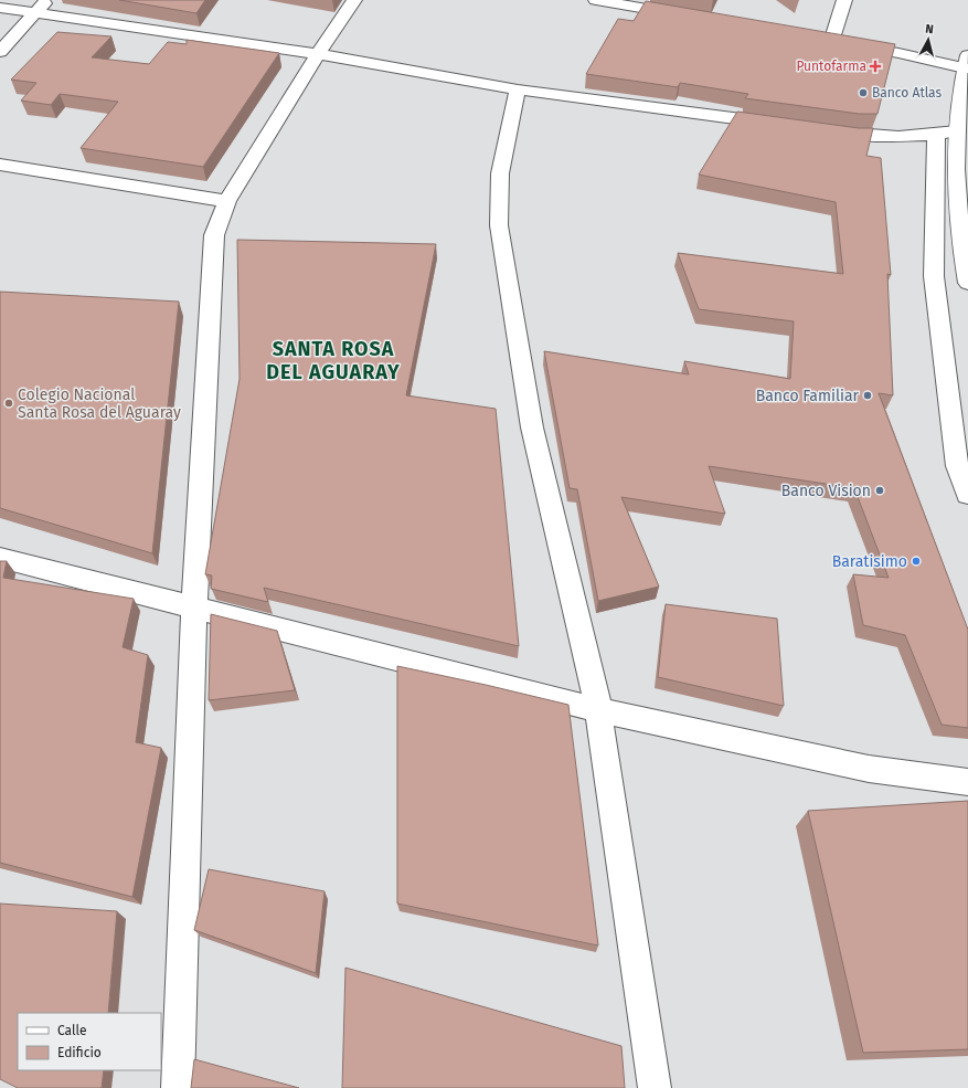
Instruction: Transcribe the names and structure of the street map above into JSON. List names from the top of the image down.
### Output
{
  "districts": ["SANTA ROSA DEL AGUARAY"],
  "places": {
    "health": ["Puntofarma"],
    "other": [
      "Banco Atlas",
      "Banco Familiar",
      "Colegio Nacional Santa Rosa del Aguaray",
      "Banco Vision",
      "Baratisimo"
    ]
  },
  "legend": ["Calle", "Edificio"],
  "north": "top"
}
